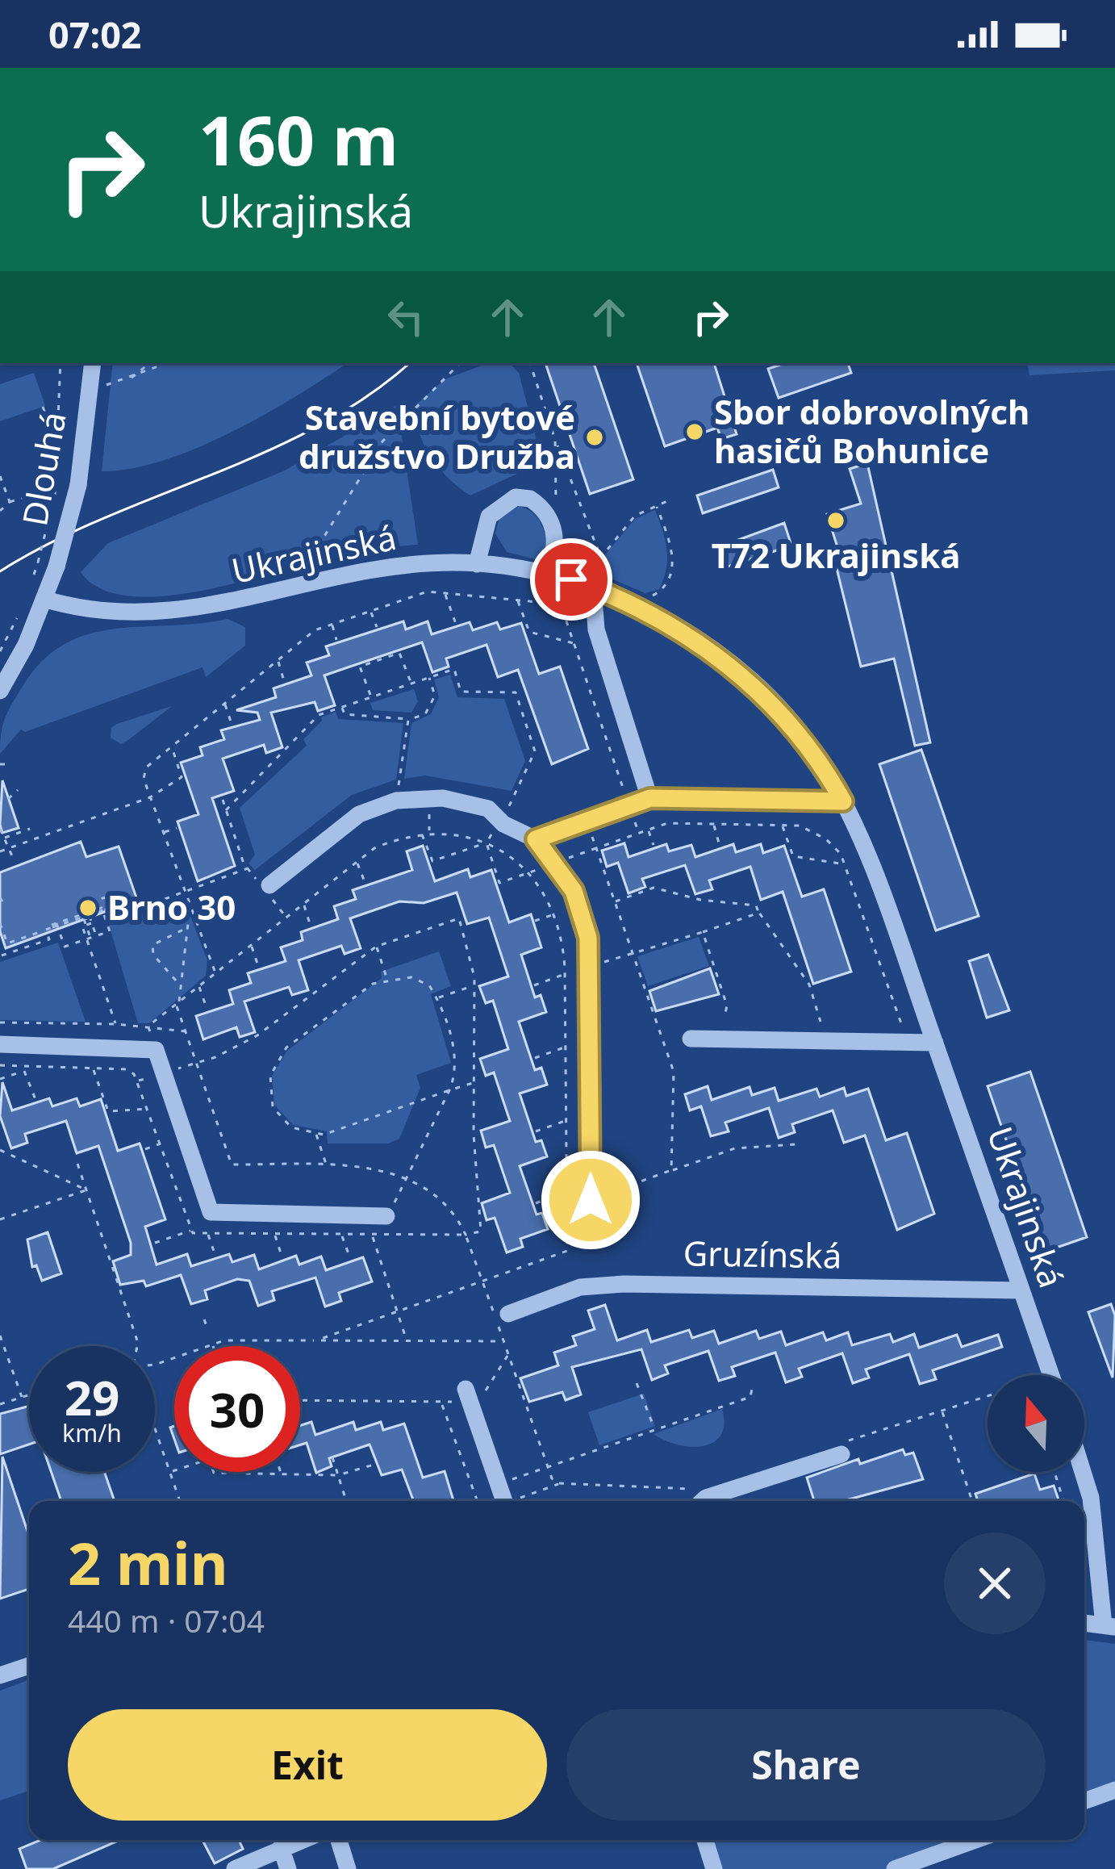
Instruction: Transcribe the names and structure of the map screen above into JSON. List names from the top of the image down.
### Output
{
  "streets": {
    "street": ["Dlouhá", "Ukrajinská", "Gruzínská"]
  },
  "crossings": [
    ["Dlouhá", "Ukrajinská"],
    ["Ukrajinská", "Gruzínská"]
  ],
  "places": [
    "Sbor dobrovolných hasičů Bohunice",
    "Stavební bytové družstvo Družba",
    "T72 Ukrajinská",
    "Brno 30"
  ],
  "north": "top",
  "page": {
    "status": "07:02",
    "turn": ["160 m", "Ukrajinská"],
    "speed": "29 km/h",
    "limit": "30",
    "heading": ["2 min", "440 m · 07:04"],
    "buttons": ["Exit", "Share"]
  }
}
